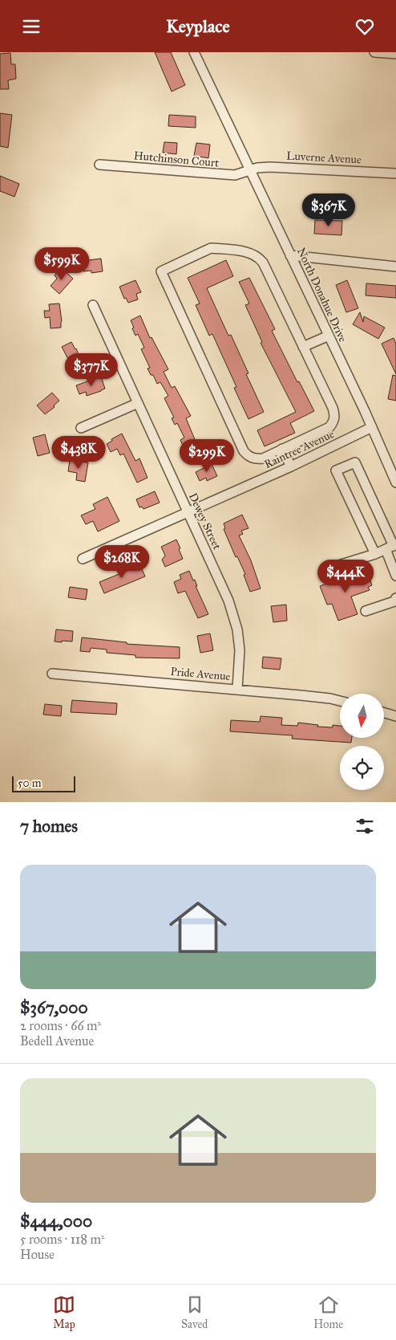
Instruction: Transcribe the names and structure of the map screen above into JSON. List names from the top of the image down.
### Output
{
  "streets": {
    "street": [
      "Luverne Avenue",
      "Hutchinson Court",
      "North Donahue Drive",
      "Raintree Avenue",
      "Dewey Street",
      "Pride Avenue"
    ]
  },
  "crossings": [
    ["Luverne Avenue", "Hutchinson Court"],
    ["Luverne Avenue", "North Donahue Drive"],
    ["Hutchinson Court", "North Donahue Drive"],
    ["North Donahue Drive", "Raintree Avenue"],
    ["Raintree Avenue", "Dewey Street"],
    ["Dewey Street", "Pride Avenue"]
  ],
  "scale_bar": "50 m",
  "north": "bottom",
  "page": {
    "header": "Keyplace",
    "price": [
      "$367K",
      "$599K",
      "$377K",
      "$438K",
      "$299K",
      "$268K",
      "$444K"
    ],
    "scale": "50 m",
    "heading": "7 homes",
    "list": [
      {
        "name": "$367,000",
        "note": "2 rooms · 66 m² · Bedell Avenue"
      },
      {
        "name": "$444,000",
        "note": "5 rooms · 118 m² · House"
      }
    ],
    "tabs": ["Map", "Saved", "Home"]
  }
}
